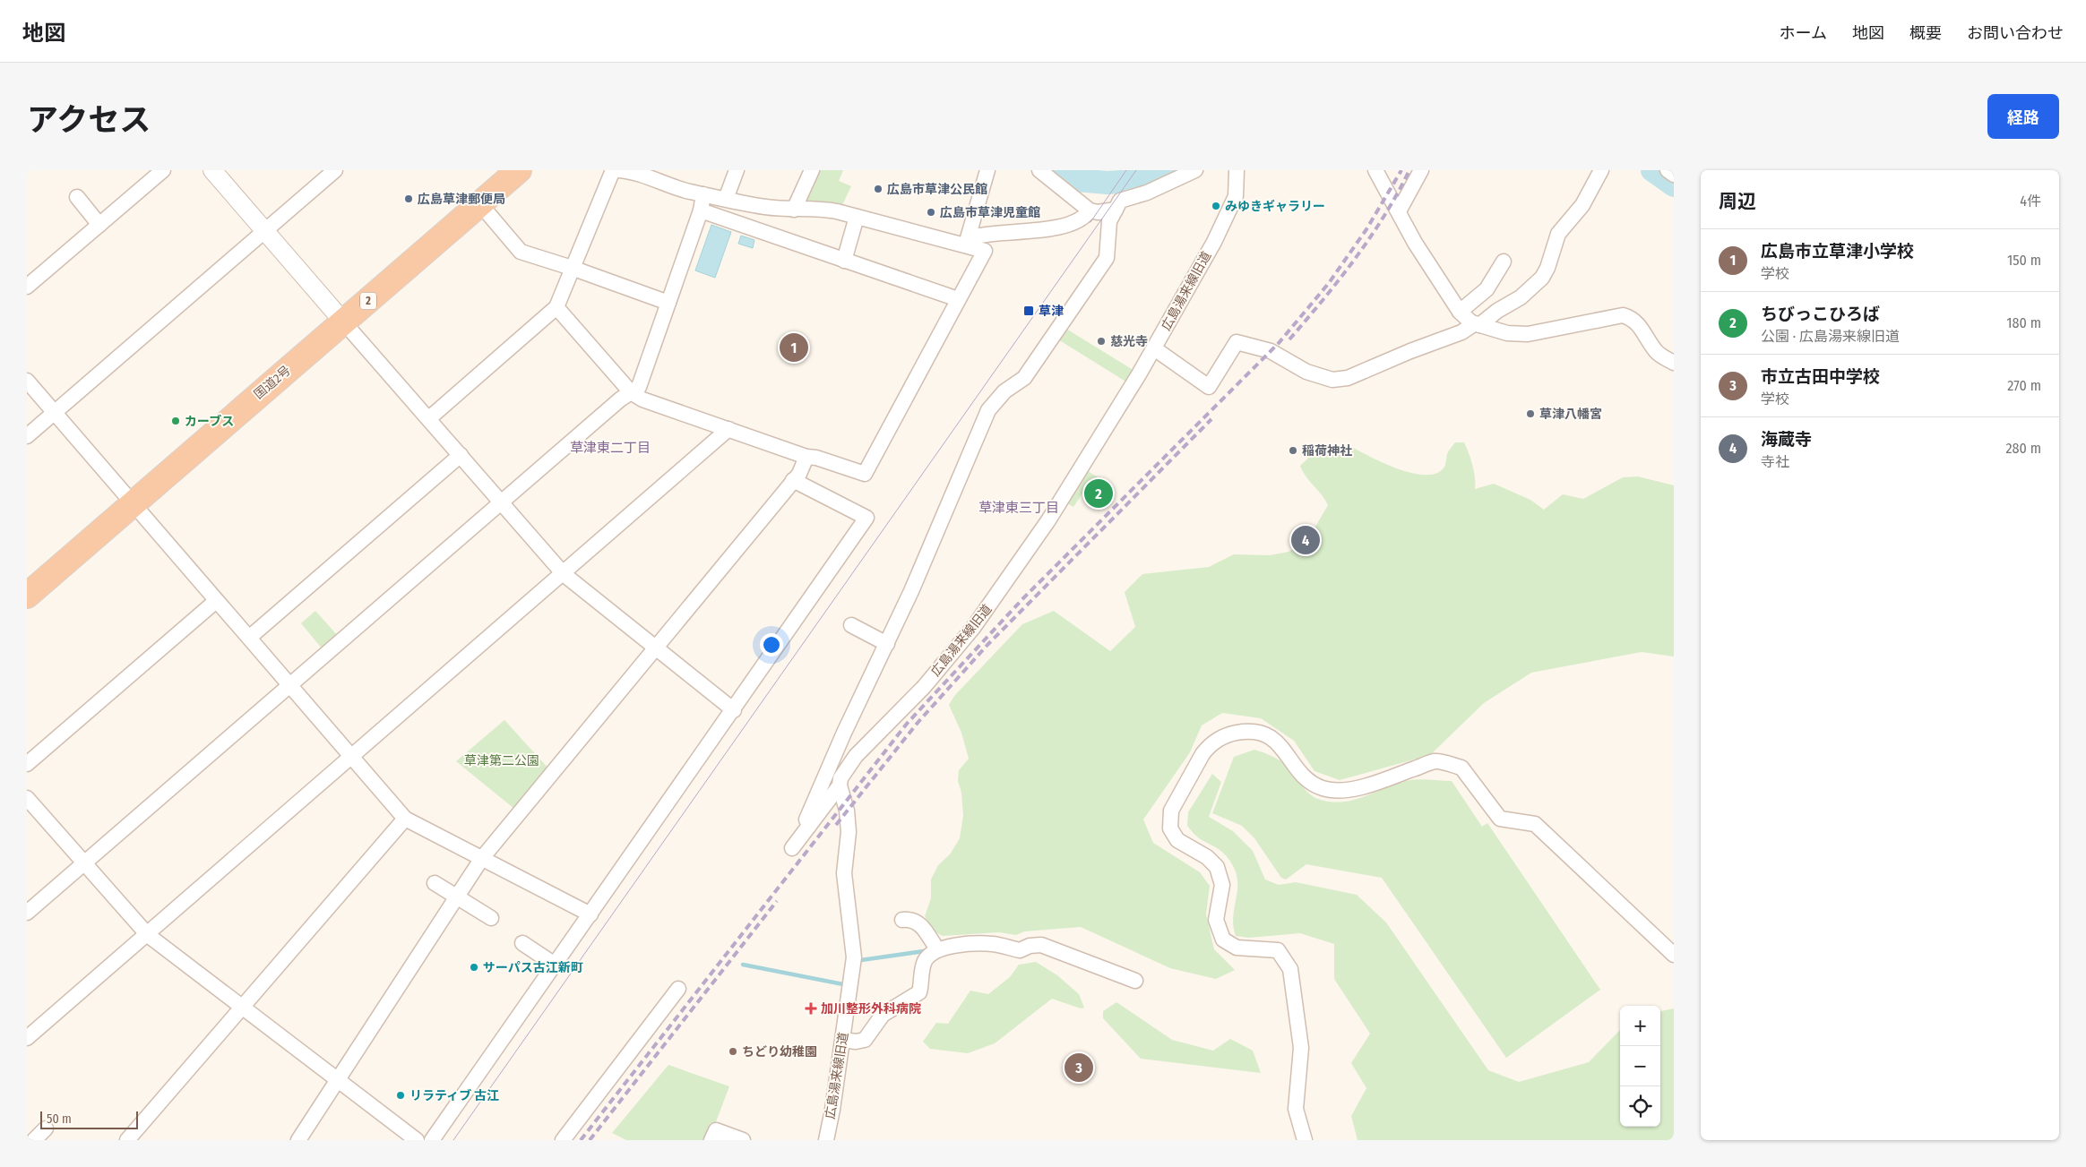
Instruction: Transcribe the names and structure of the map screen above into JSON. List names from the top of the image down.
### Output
{
  "streets": {
    "highway": ["2", "国道2号"],
    "street": ["広島湯来線旧道"]
  },
  "districts": ["草津東二丁目", "草津東三丁目"],
  "parks": ["草津第二公園"],
  "places": {
    "other": [
      "広島市草津公民館",
      "広島草津郵便局",
      "みゆきギャラリー",
      "広島市草津児童館",
      "慈光寺",
      "草津八幡宮",
      "カーブス",
      "稲荷神社",
      "サーパス古江新町",
      "ちどり幼稚園",
      "リラティブ 古江"
    ],
    "transit": ["草津"],
    "health": ["加川整形外科病院"]
  },
  "scale_bar": "50 m",
  "page": {
    "header": "地図",
    "nav": [
      "ホーム",
      "地図",
      "概要",
      "お問い合わせ"
    ],
    "title": "アクセス",
    "buttons": "経路",
    "heading": ["周辺", "4件"],
    "list": [
      {
        "mark": "1",
        "name": "広島市立草津小学校",
        "note": "学校",
        "value": "150 m"
      },
      {
        "mark": "2",
        "name": "ちびっこひろば",
        "note": "公園 · 広島湯来線旧道",
        "value": "180 m"
      },
      {
        "mark": "3",
        "name": "市立古田中学校",
        "note": "学校",
        "value": "270 m"
      },
      {
        "mark": "4",
        "name": "海蔵寺",
        "note": "寺社",
        "value": "280 m"
      }
    ],
    "pins": [
      "1",
      "2",
      "4",
      "3"
    ],
    "map_buttons": ["+", "−"],
    "scale": "50 m"
  }
}
